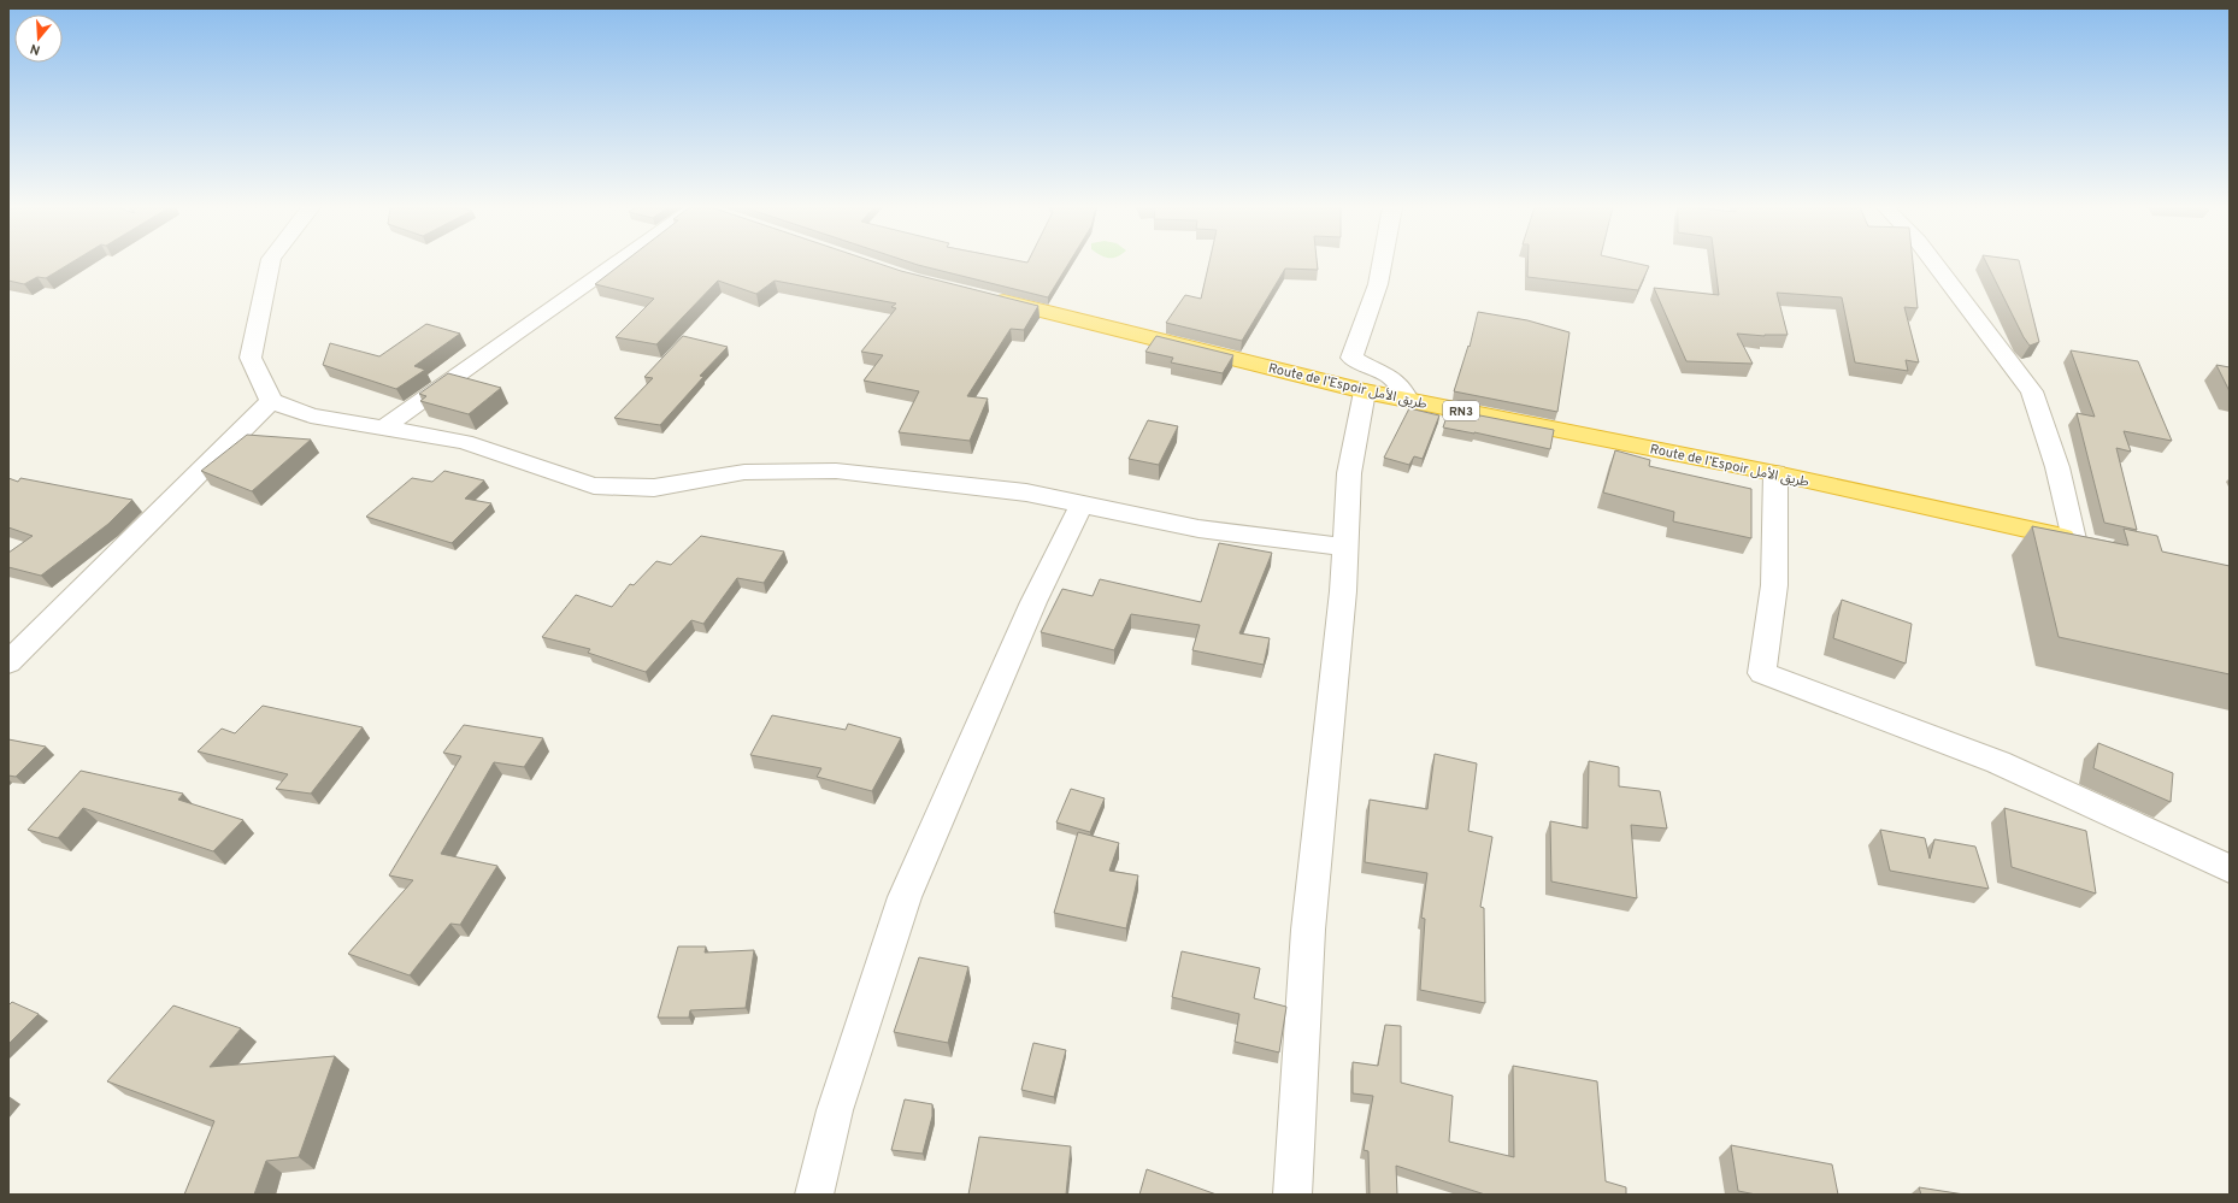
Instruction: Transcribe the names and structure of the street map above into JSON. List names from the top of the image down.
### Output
{
  "streets": {
    "highway": ["Route de l’Espoir طريق الأمل", "RN3"]
  },
  "north": "bottom"
}
